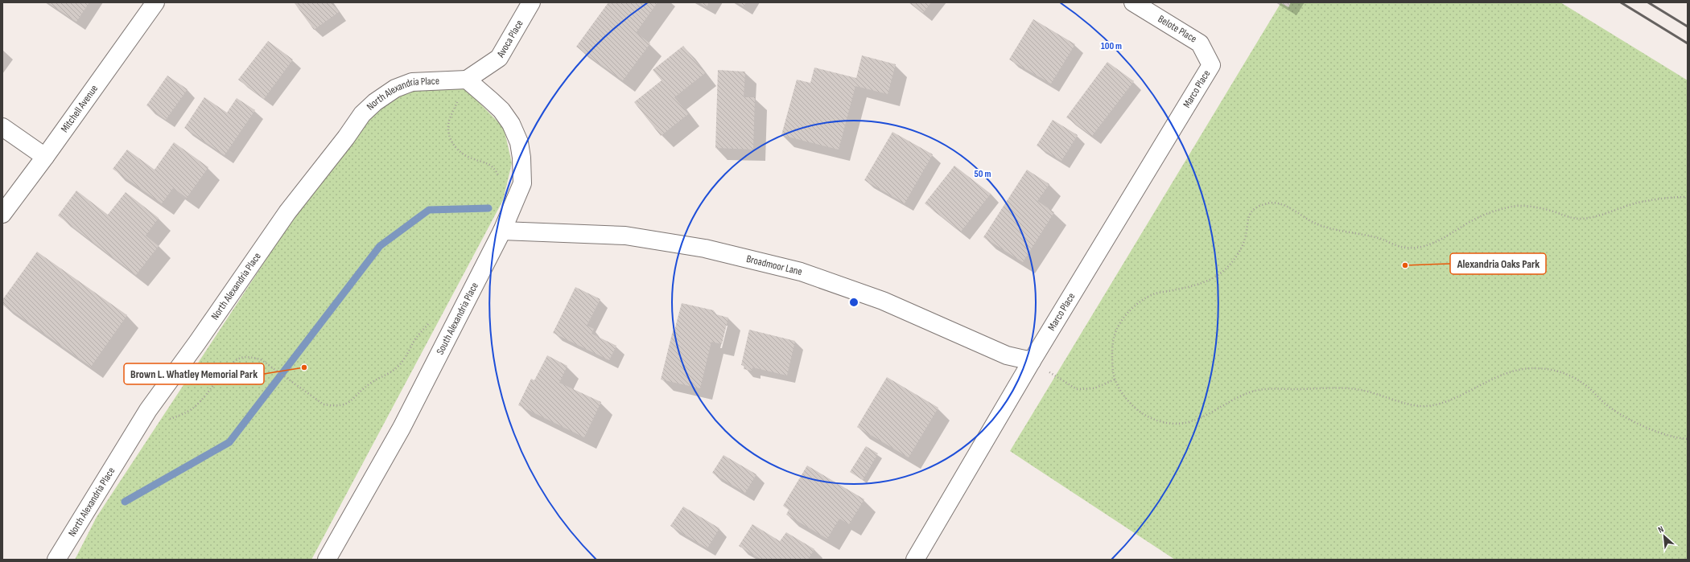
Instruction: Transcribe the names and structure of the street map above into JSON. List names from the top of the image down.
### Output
{
  "streets": {
    "street": [
      "Belote Place",
      "Avoca Place",
      "Marco Place",
      "North Alexandria Place",
      "Mitchell Avenue",
      "Broadmoor Lane",
      "South Alexandria Place"
    ]
  },
  "crossings": [
    ["Belote Place", "Marco Place"],
    ["Avoca Place", "North Alexandria Place"],
    ["Avoca Place", "South Alexandria Place"],
    ["Marco Place", "Broadmoor Lane"],
    ["North Alexandria Place", "South Alexandria Place"],
    ["Broadmoor Lane", "South Alexandria Place"]
  ],
  "places": ["Alexandria Oaks Park", "Brown L. Whatley Memorial Park"],
  "north": "top left",
  "rings": ["100 m", "50 m"]
}
